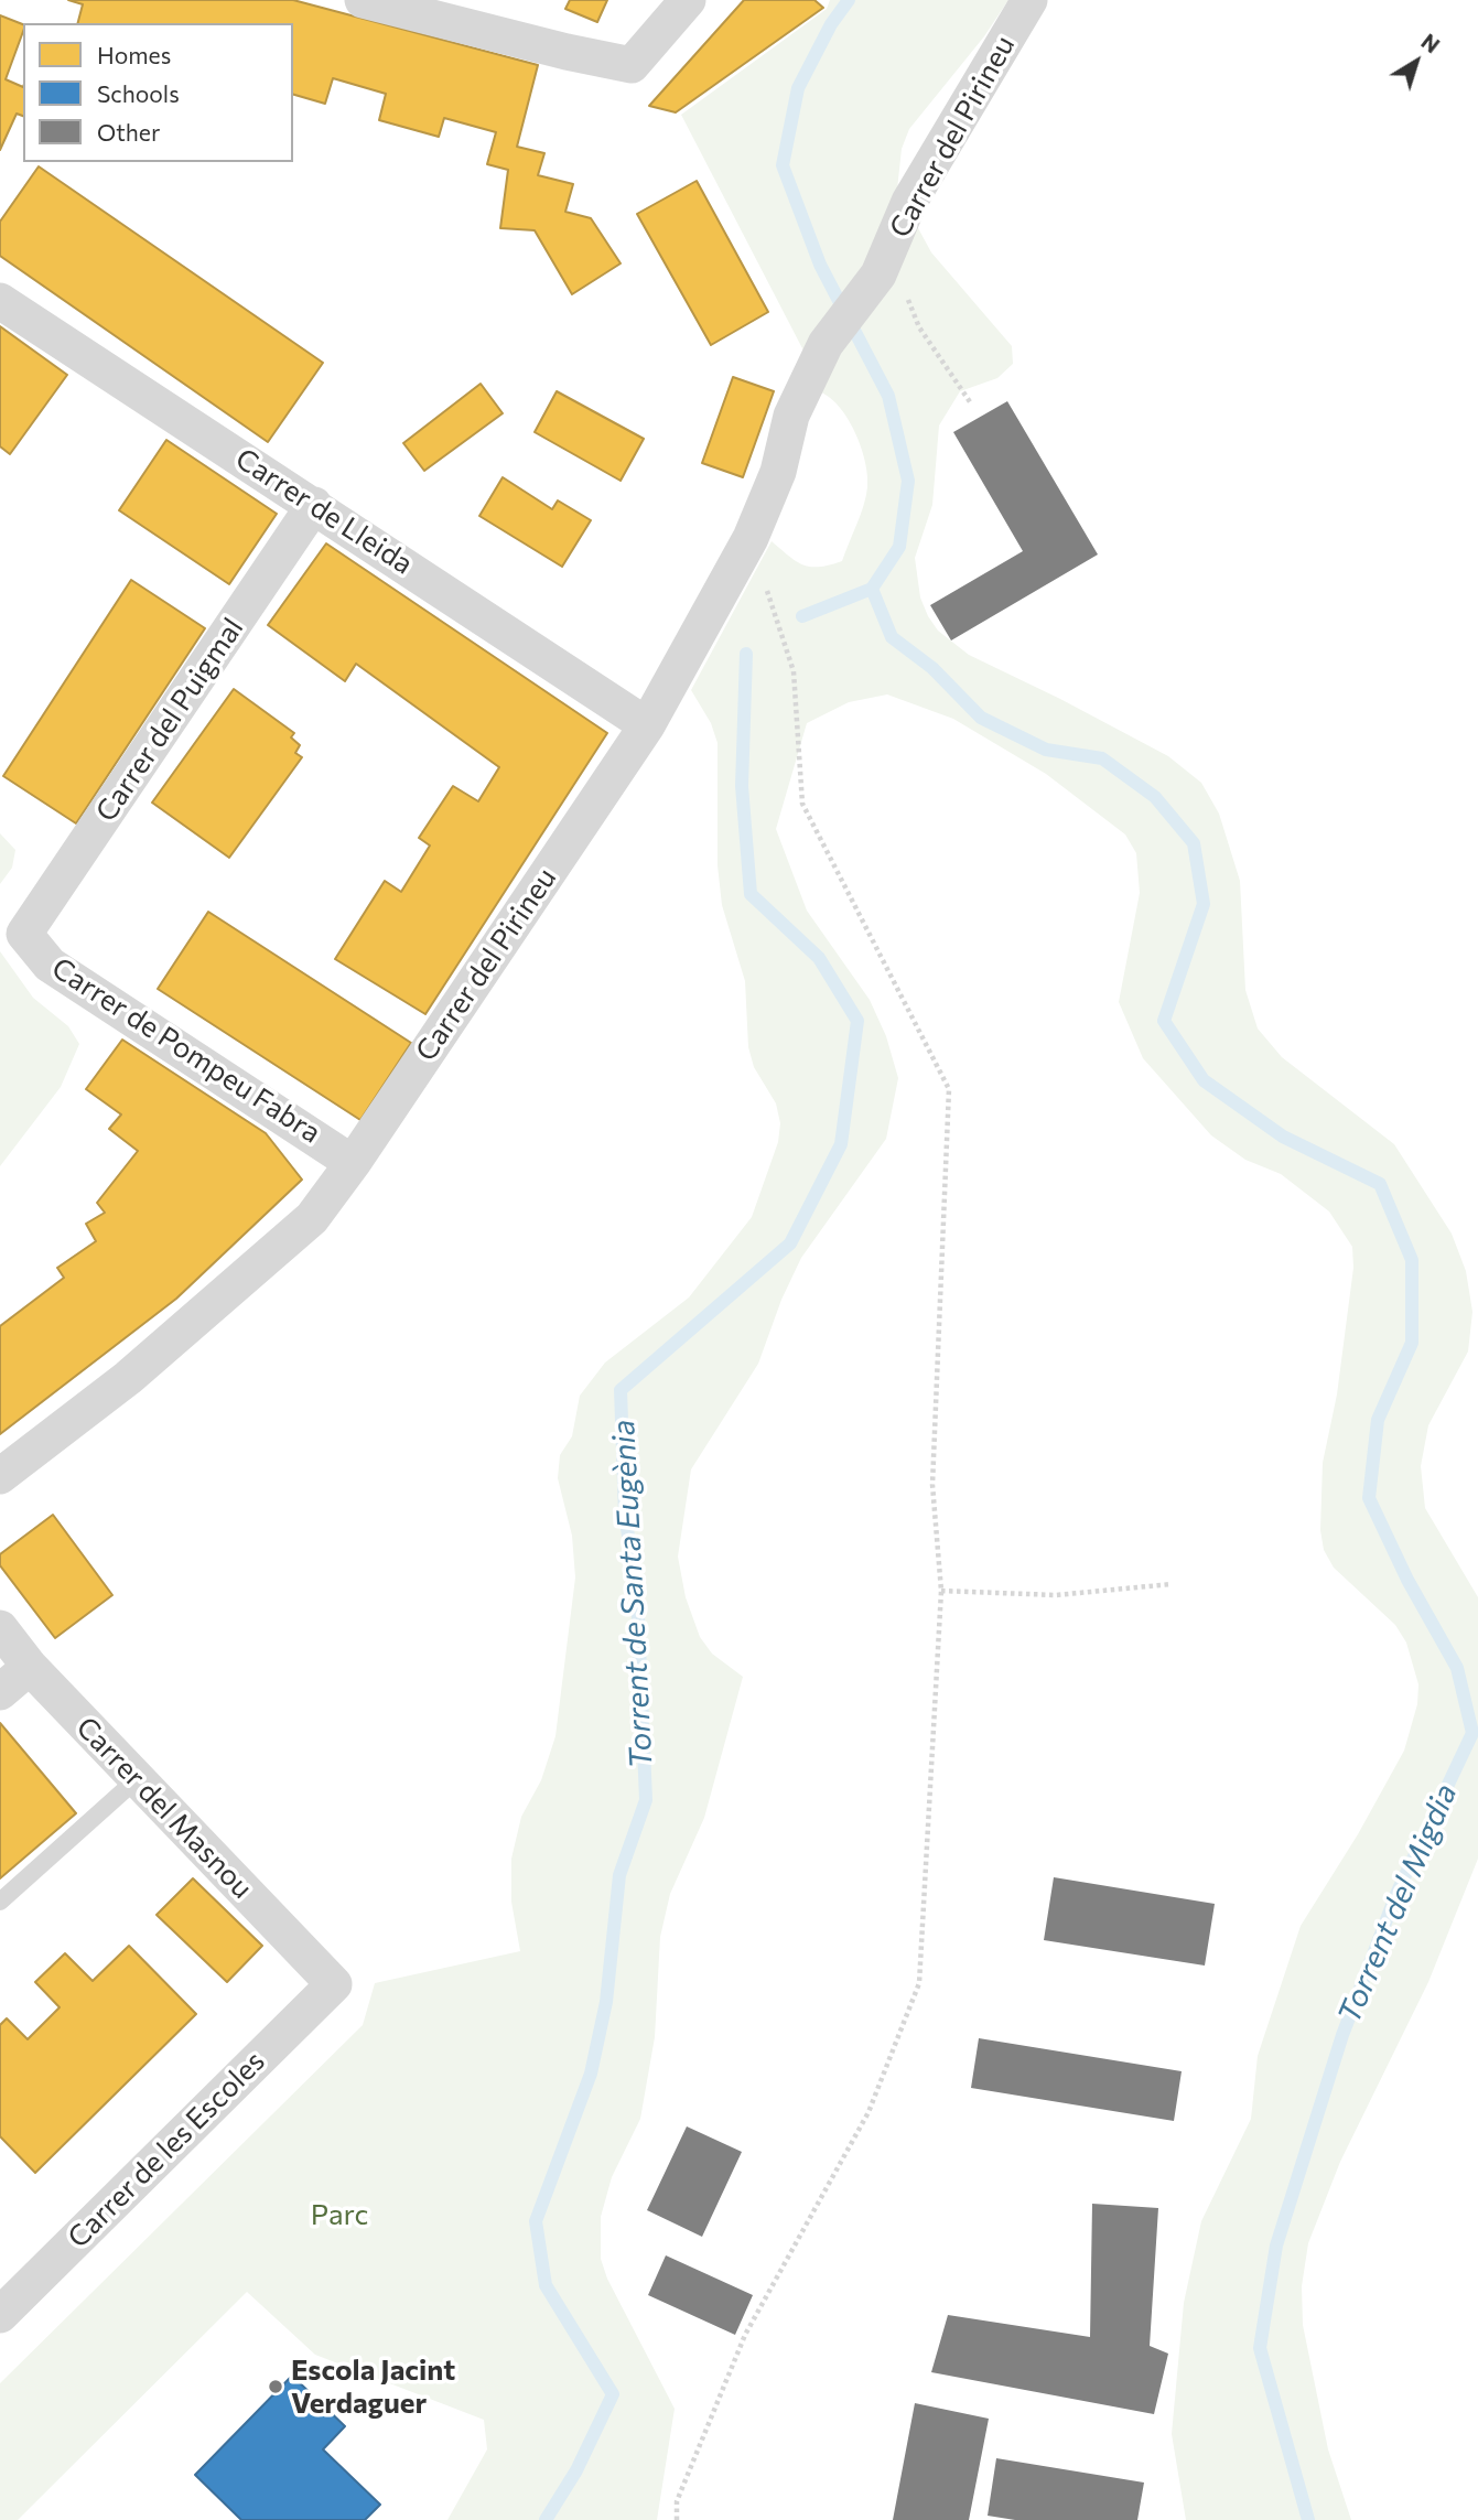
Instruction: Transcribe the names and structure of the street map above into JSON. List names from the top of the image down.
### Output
{
  "streets": {
    "street": [
      "Carrer del Pirineu",
      "Carrer de Lleida",
      "Carrer del Puigmal",
      "Carrer de Pompeu Fabra",
      "Carrer del Masnou",
      "Carrer de les Escoles"
    ]
  },
  "crossings": [
    ["Carrer del Pirineu", "Carrer de Lleida"],
    ["Carrer del Pirineu", "Carrer de Pompeu Fabra"],
    ["Carrer de Lleida", "Carrer del Puigmal"],
    ["Carrer del Puigmal", "Carrer de Pompeu Fabra"],
    ["Carrer del Masnou", "Carrer de les Escoles"]
  ],
  "water": ["Torrent de Santa Eugènia", "Torrent del Migdia"],
  "parks": ["Parc"],
  "places": ["Escola Jacint Verdaguer"],
  "legend": ["Homes", "Schools", "Other"],
  "north": "top right"
}
